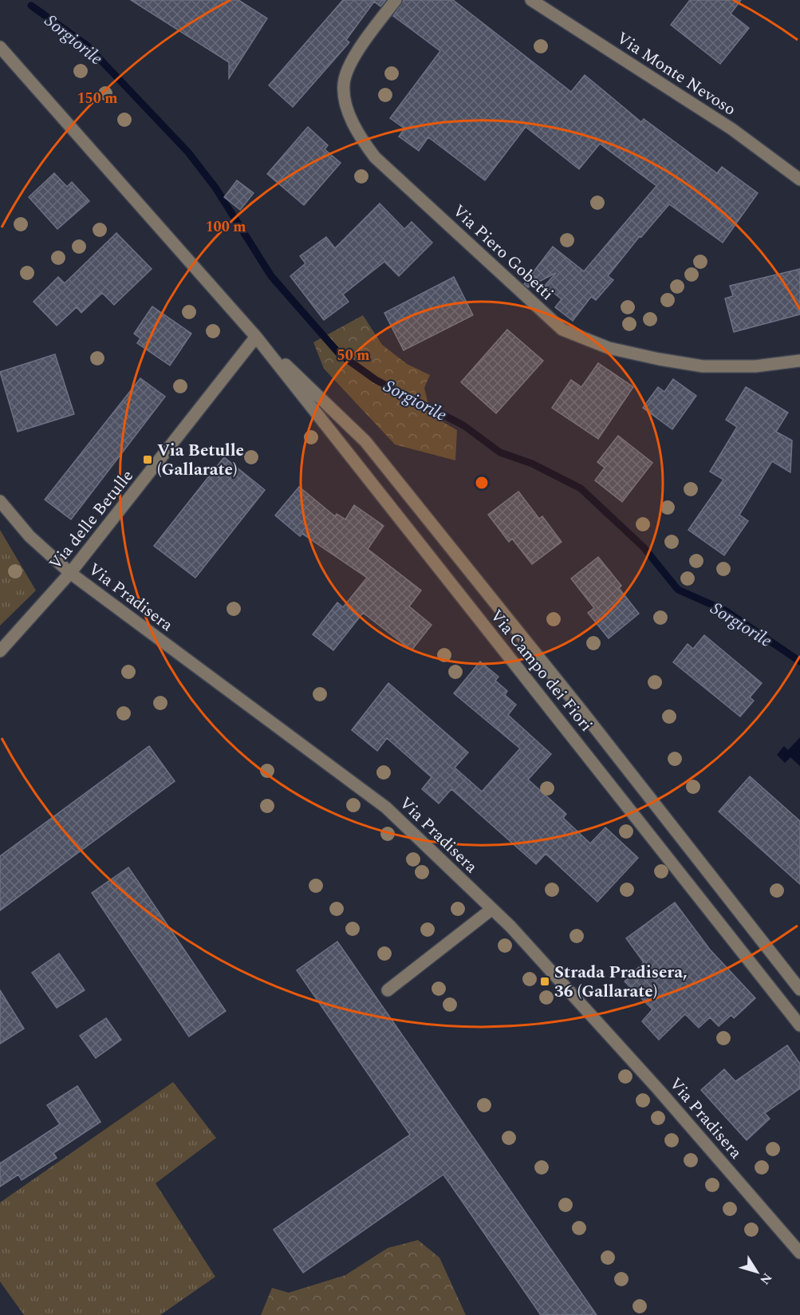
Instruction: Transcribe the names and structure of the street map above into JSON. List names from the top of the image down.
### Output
{
  "streets": {
    "street": [
      "Via Monte Nevoso",
      "Via Piero Gobetti",
      "Via delle Betulle",
      "Via Pradisera",
      "Via Campo dei Fiori"
    ]
  },
  "crossings": [
    ["Via delle Betulle", "Via Pradisera"],
    ["Via delle Betulle", "Via Campo dei Fiori"]
  ],
  "water": ["Sorgiorile"],
  "places": {
    "transit": ["Via Betulle (Gallarate)", "Strada Pradisera, 36 (Gallarate)"]
  },
  "north": "bottom right",
  "rings": ["150 m", "100 m", "50 m"]
}
